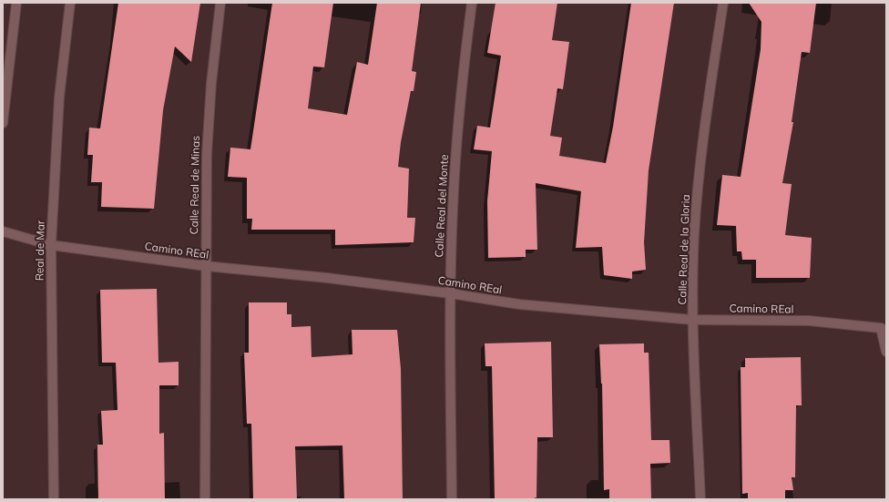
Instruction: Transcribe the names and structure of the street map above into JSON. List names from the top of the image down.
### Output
{
  "streets": {
    "street": [
      "Calle Real de Minas",
      "Calle Real del Monte",
      "Calle Real de la Gloria",
      "Real de Mar",
      "Camino REal"
    ]
  },
  "crossings": [
    ["Calle Real de Minas", "Camino REal"],
    ["Calle Real del Monte", "Camino REal"],
    ["Calle Real de la Gloria", "Camino REal"],
    ["Real de Mar", "Camino REal"]
  ]
}
